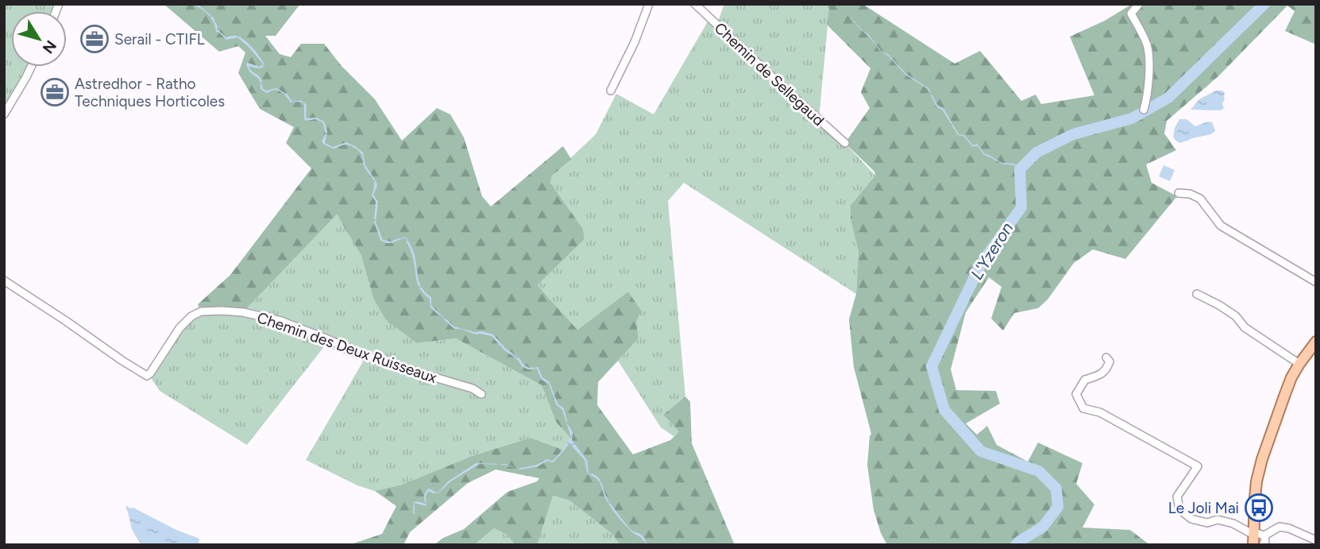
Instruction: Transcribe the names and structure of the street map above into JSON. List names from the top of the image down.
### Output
{
  "streets": {
    "street": ["Chemin de Sellegaud", "Chemin des Deux Ruisseaux"]
  },
  "water": ["L'Yzeron"],
  "places": {
    "office": ["Serail - CTIFL", "Astredhor - Ratho Techniques Horticoles"],
    "bus stop": ["Le Joli Mai"]
  },
  "north": "bottom right"
}
